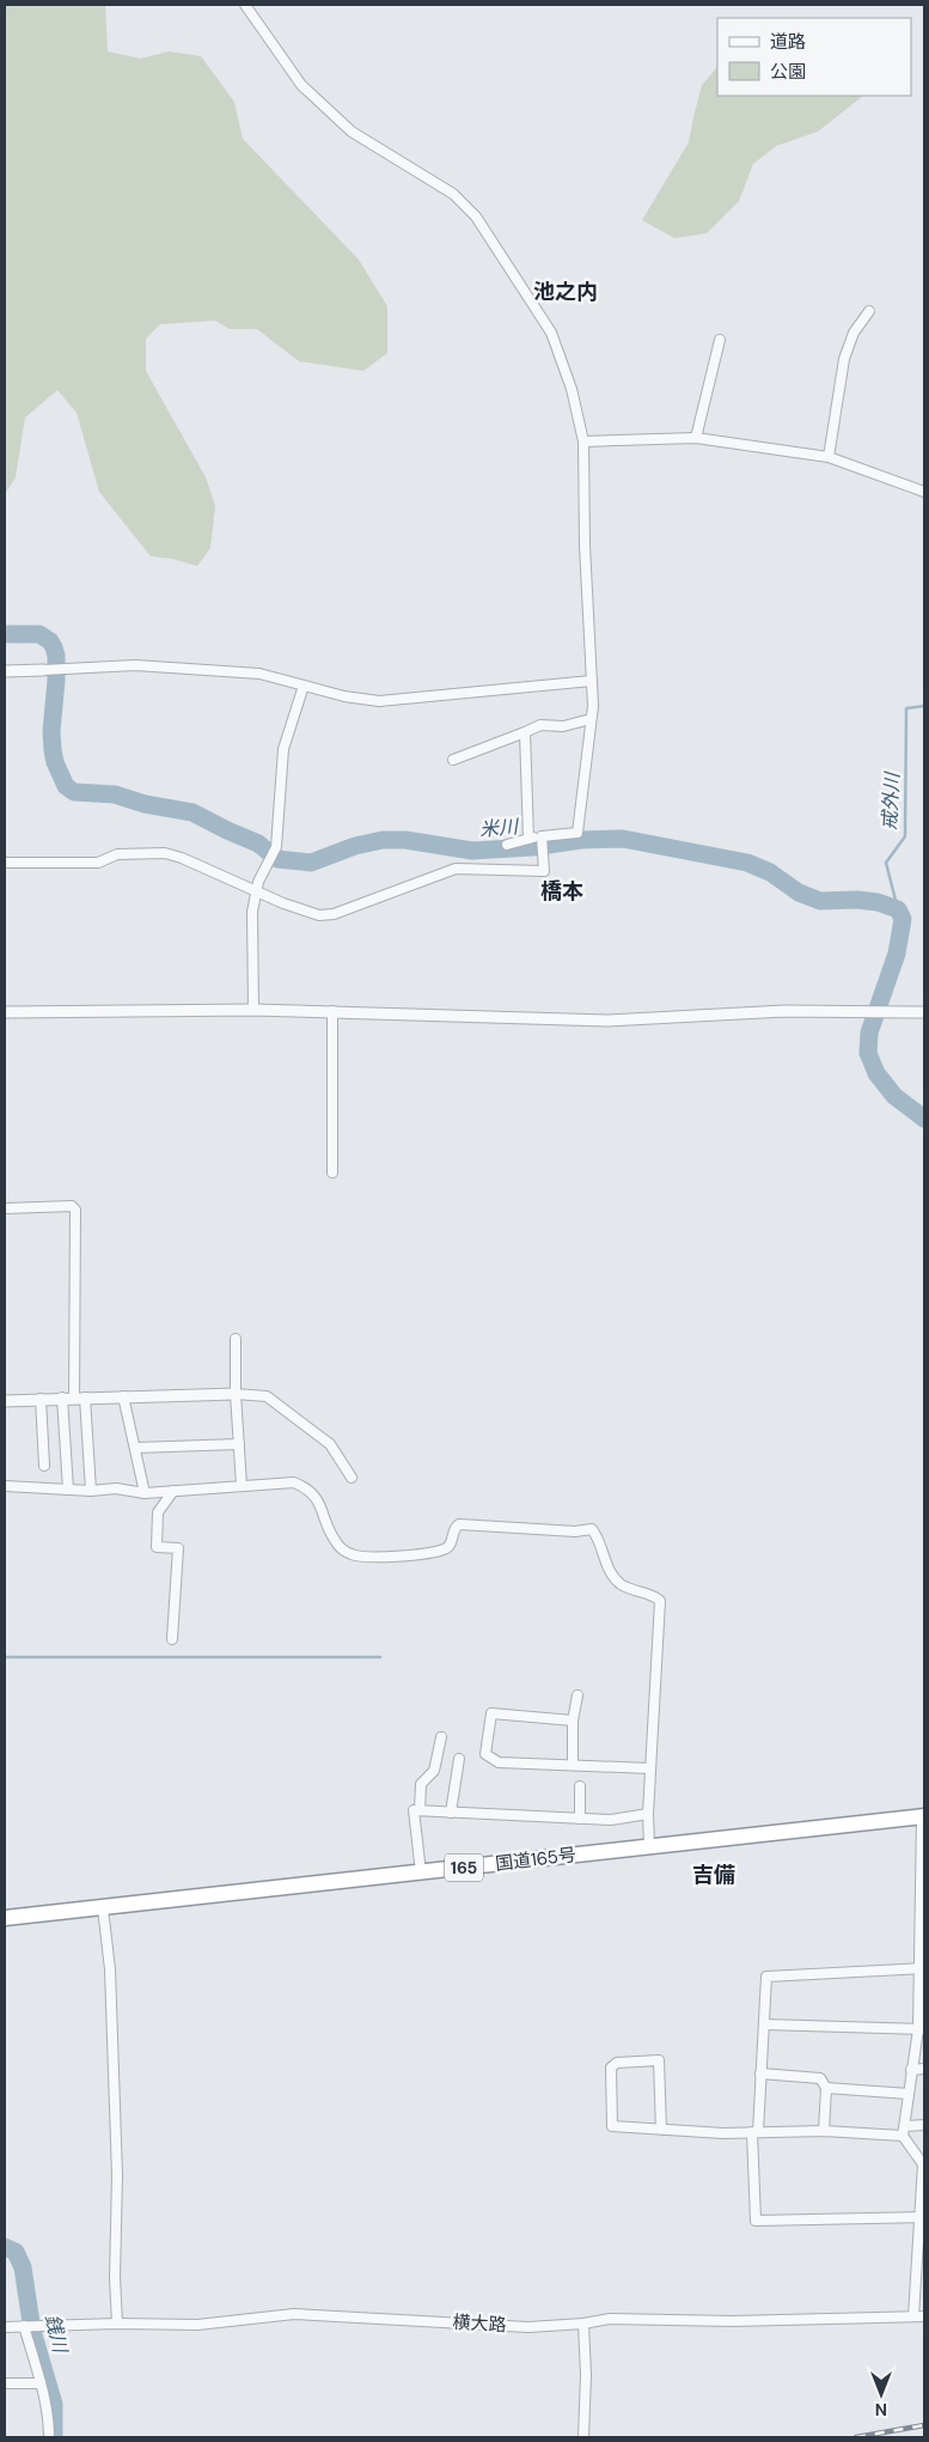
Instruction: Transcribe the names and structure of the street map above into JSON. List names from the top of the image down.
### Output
{
  "streets": {
    "highway": ["国道165号", "165"],
    "street": ["横大路"]
  },
  "districts": ["池之内", "橋本", "吉備"],
  "water": ["戒外川", "米川", "銭川"],
  "legend": ["道路", "公園"],
  "north": "bottom"
}
